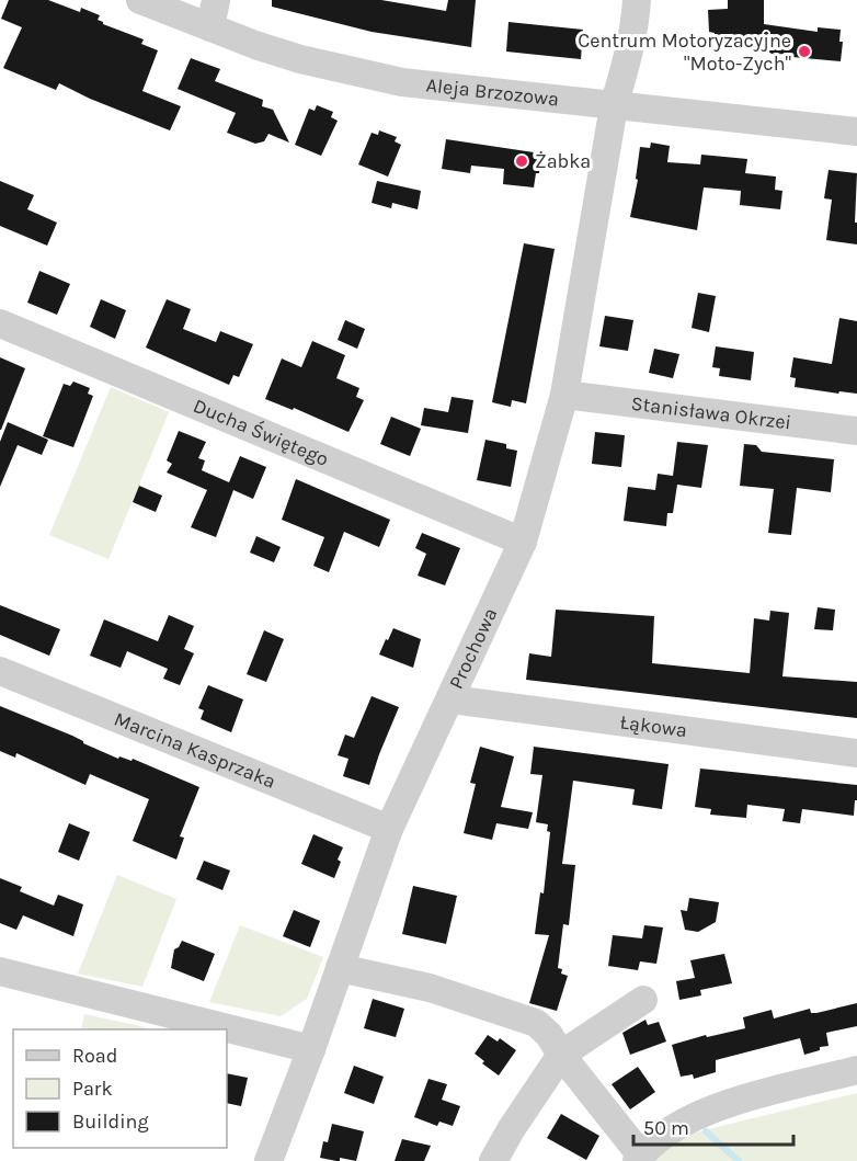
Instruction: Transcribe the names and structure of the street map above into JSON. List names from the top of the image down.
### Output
{
  "streets": {
    "street": [
      "Aleja Brzozowa",
      "Stanisława Okrzei",
      "Ducha Świętego",
      "Prochowa",
      "Łąkowa",
      "Marcina Kasprzaka"
    ]
  },
  "crossings": [
    ["Aleja Brzozowa", "Prochowa"],
    ["Stanisława Okrzei", "Prochowa"],
    ["Ducha Świętego", "Prochowa"],
    ["Prochowa", "Łąkowa"],
    ["Prochowa", "Marcina Kasprzaka"]
  ],
  "places": ["Centrum Motoryzacyjne \"Moto-Zych\"", "Żabka"],
  "legend": ["Road", "Park", "Building"],
  "scale_bar": "50 m"
}
